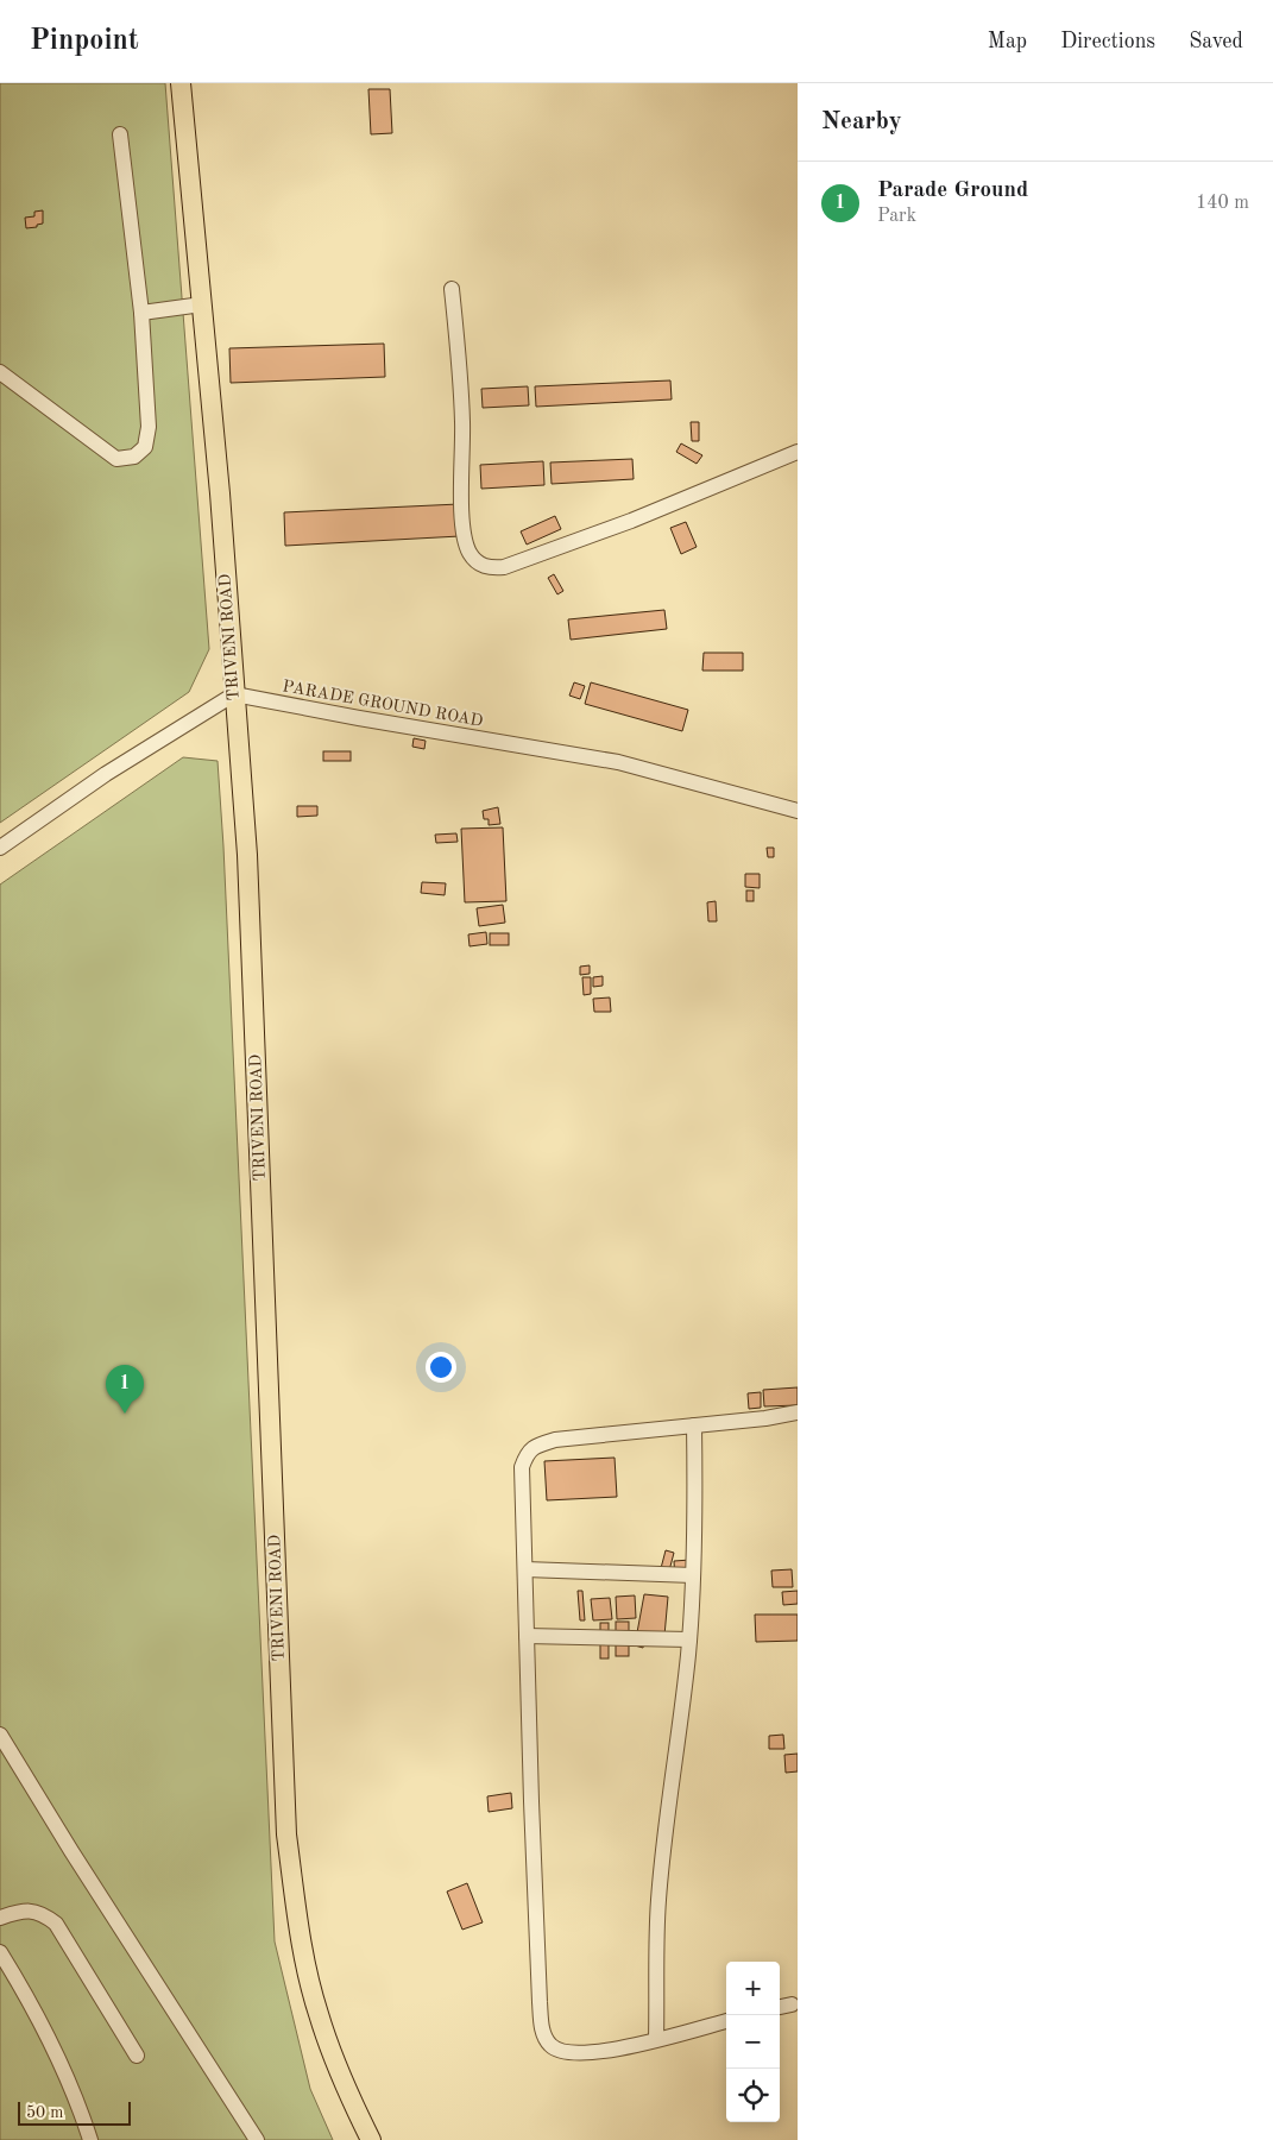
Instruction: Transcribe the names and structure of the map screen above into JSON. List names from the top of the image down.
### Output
{
  "streets": {
    "main road": ["TRIVENI ROAD"],
    "street": ["PARADE GROUND ROAD"]
  },
  "crossings": [
    ["TRIVENI ROAD", "PARADE GROUND ROAD"]
  ],
  "scale_bar": "50 m",
  "page": {
    "header": "Pinpoint",
    "nav": ["Map", "Directions", "Saved"],
    "heading": "Nearby",
    "list": [
      {
        "mark": "1",
        "name": "Parade Ground",
        "note": "Park",
        "value": "140 m"
      }
    ],
    "pins": "1",
    "map_buttons": ["+", "−"],
    "scale": "50 m"
  }
}
